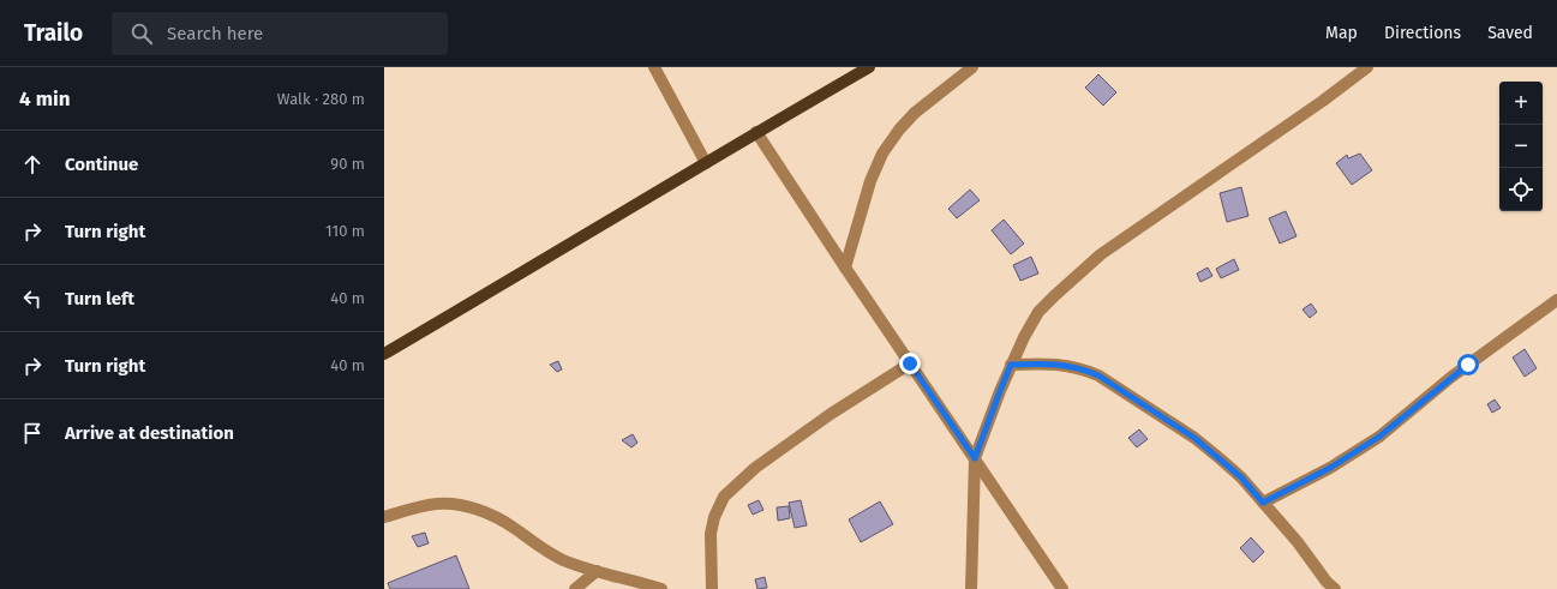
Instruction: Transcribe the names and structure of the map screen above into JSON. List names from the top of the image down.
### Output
{
  "page": {
    "header": "Trailo",
    "search": "Search here",
    "nav": ["Map", "Directions", "Saved"],
    "heading": ["4 min", "Walk · 280 m"],
    "map_buttons": ["+", "−"],
    "list": [
      ["Continue", "90 m"],
      ["Turn right", "110 m"],
      ["Turn left", "40 m"],
      ["Turn right", "40 m"],
      "Arrive at destination"
    ]
  }
}
